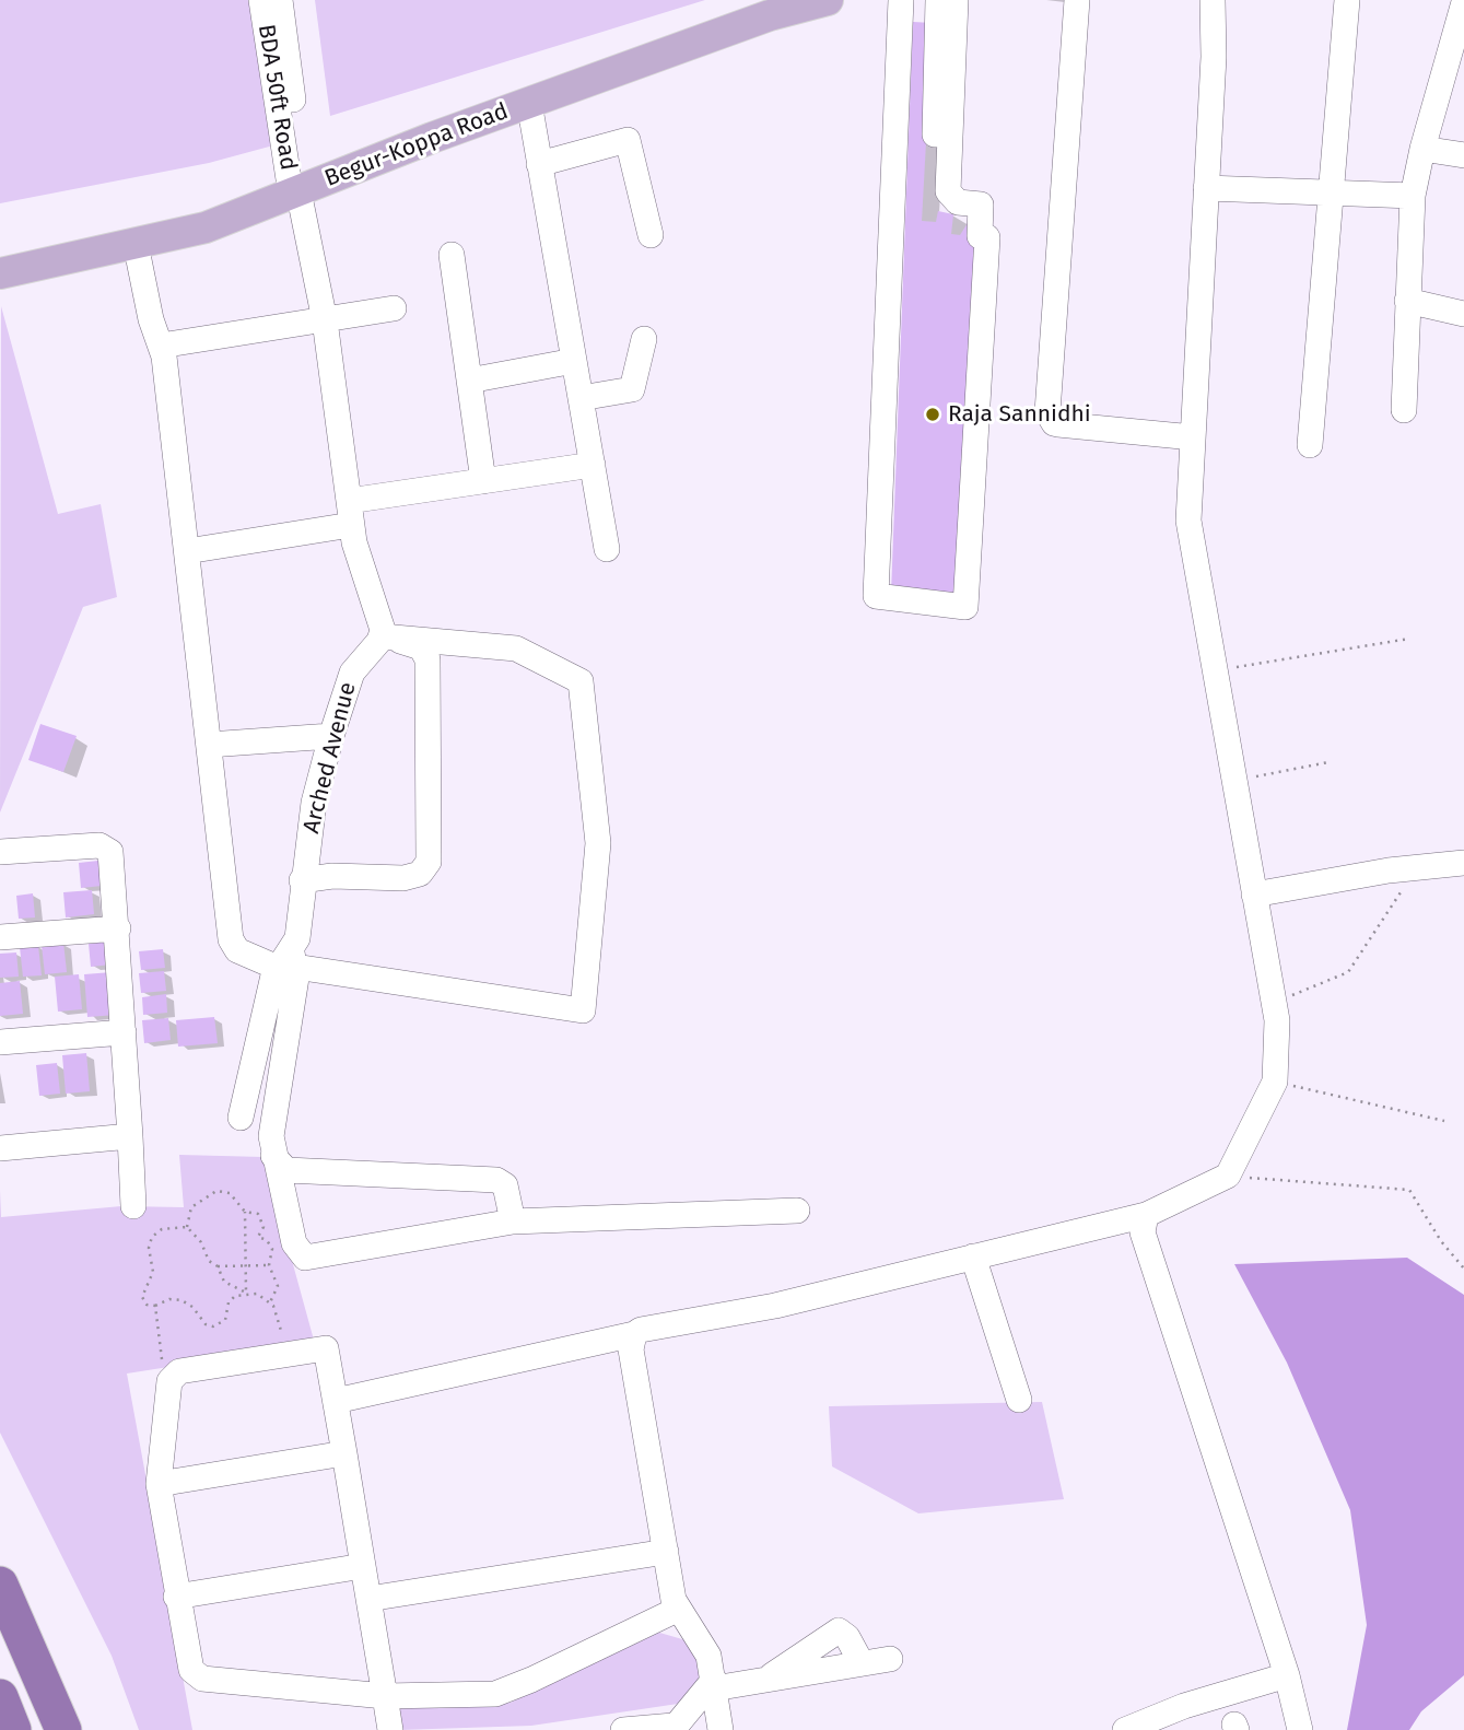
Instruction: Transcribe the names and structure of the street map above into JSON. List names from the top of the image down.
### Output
{
  "streets": {
    "main road": ["Begur-Koppa Road"],
    "street": ["BDA 50ft Road", "Arched Avenue"]
  },
  "crossings": [
    ["BDA 50ft Road", "Begur-Koppa Road"]
  ],
  "places": ["Raja Sannidhi"]
}
